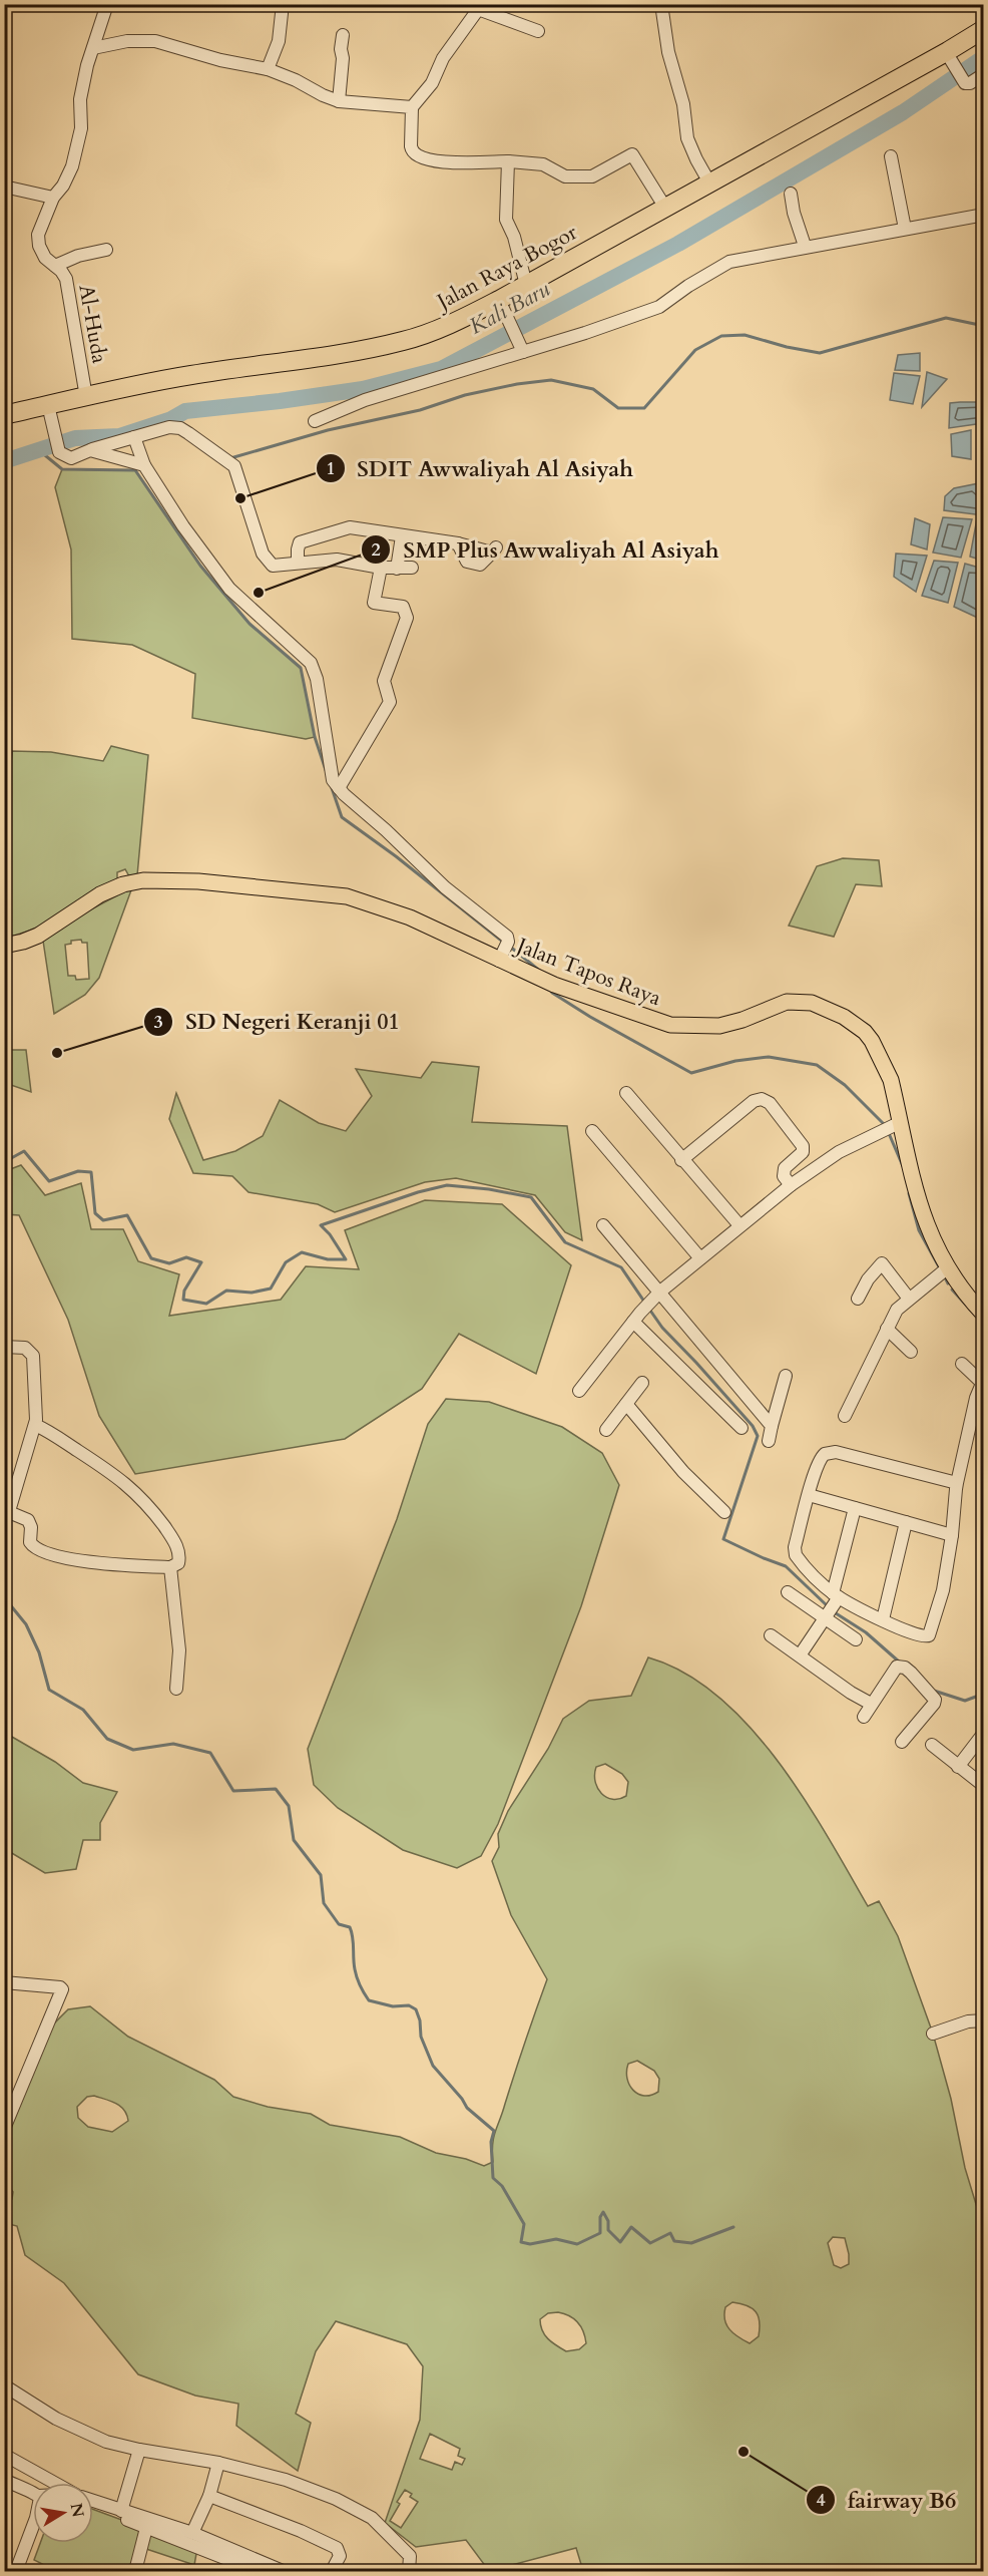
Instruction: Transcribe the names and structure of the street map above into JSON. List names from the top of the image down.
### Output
{
  "streets": {
    "highway": ["Jalan Raya Bogor"],
    "main road": ["Jalan Tapos Raya"],
    "street": ["Al-Huda"]
  },
  "crossings": [
    ["Jalan Raya Bogor", "Al-Huda"]
  ],
  "water": ["Kali Baru"],
  "places": [
    "SDIT Awwaliyah Al Asiyah",
    "SMP Plus Awwaliyah Al Asiyah",
    "SD Negeri Keranji 01",
    "fairway B6"
  ],
  "north": "right"
}
